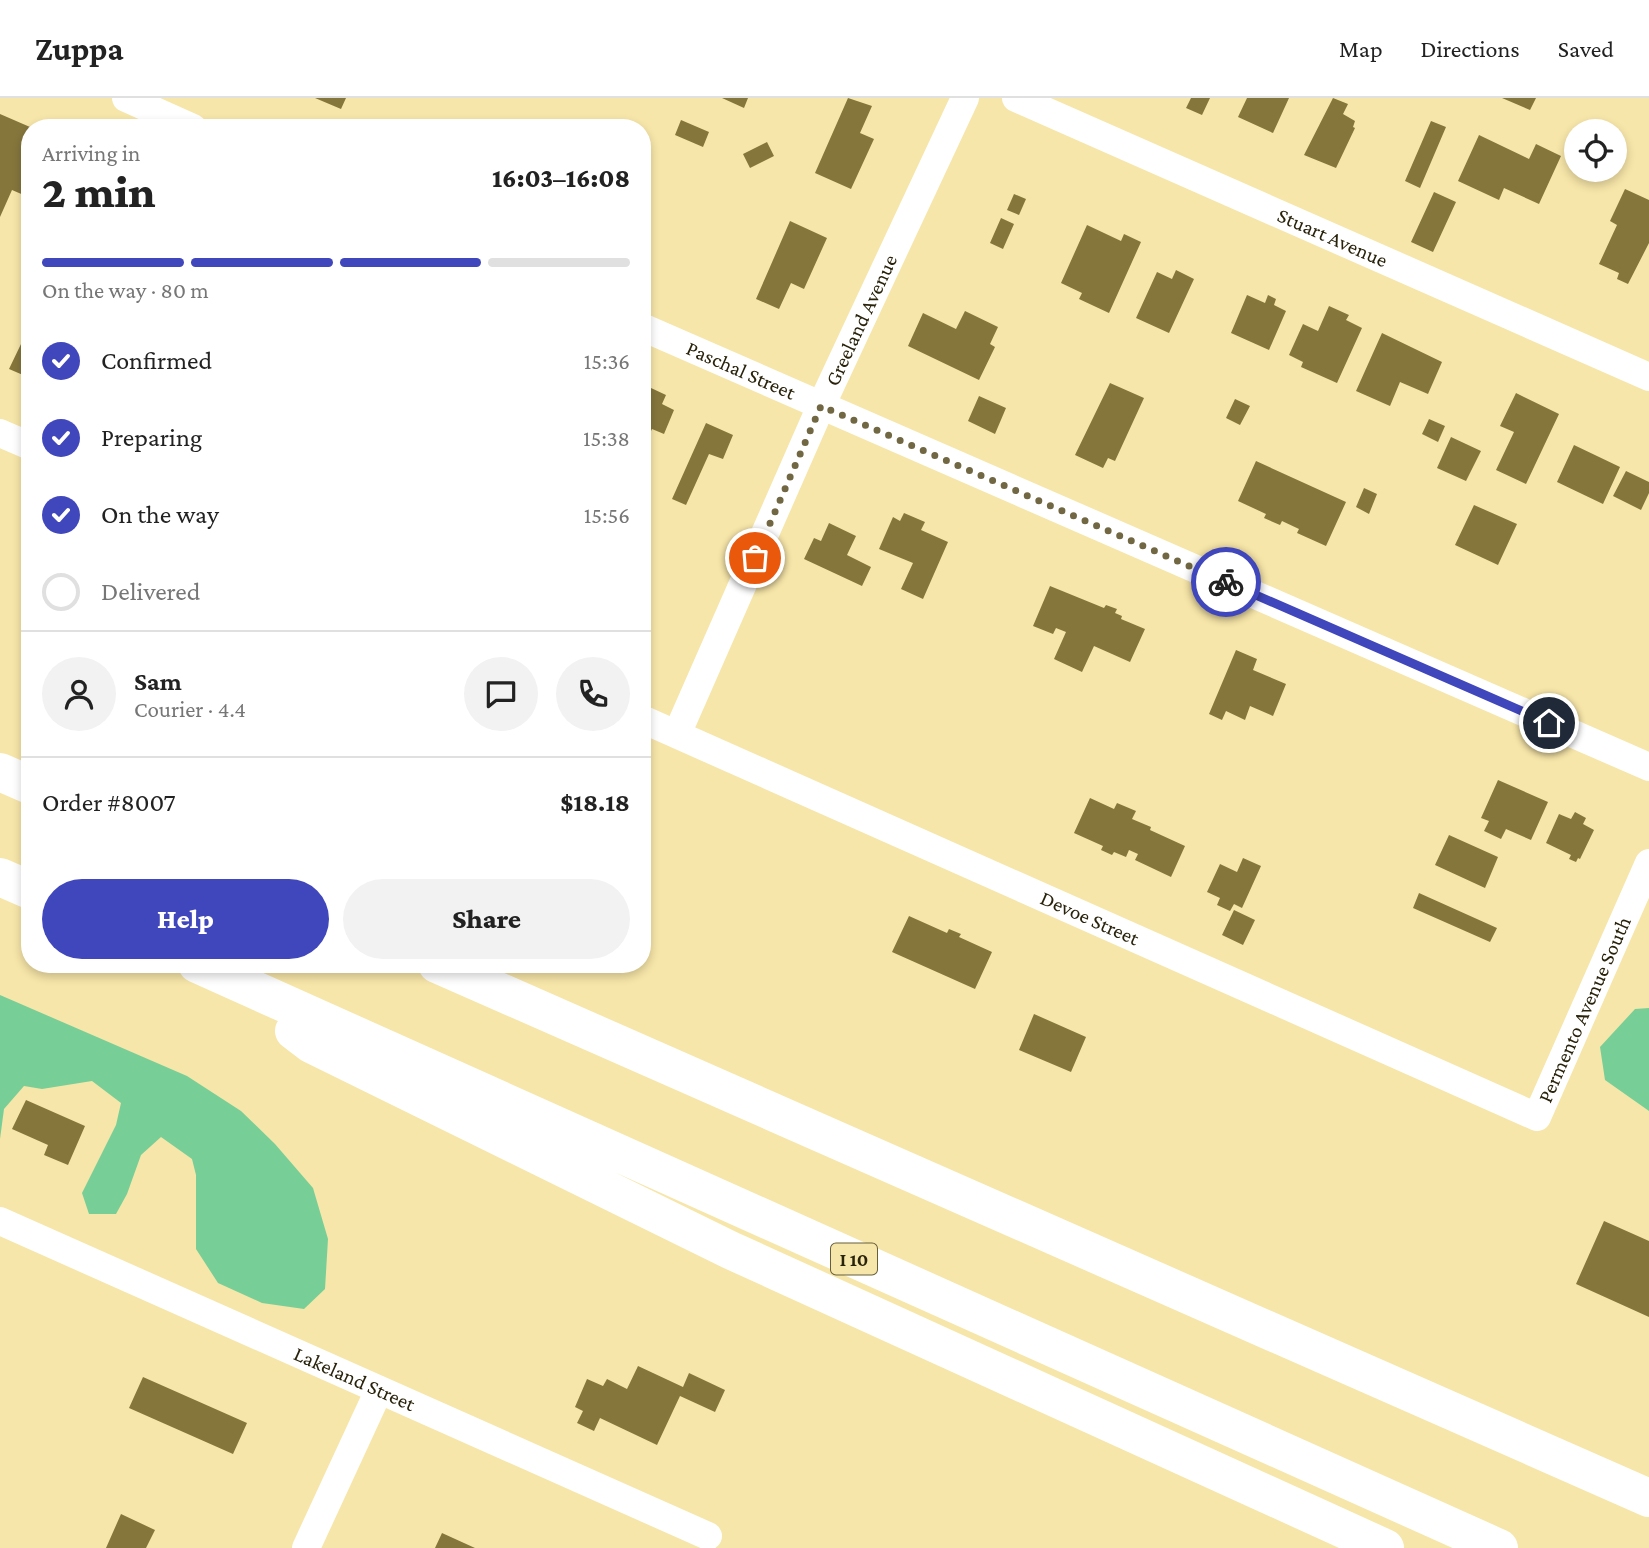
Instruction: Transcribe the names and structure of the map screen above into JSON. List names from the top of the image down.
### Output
{
  "streets": {
    "highway": ["I 10"],
    "street": [
      "Stuart Avenue",
      "Greeland Avenue",
      "Paschal Street",
      "Devoe Street",
      "Permento Avenue South",
      "Lakeland Street"
    ]
  },
  "crossings": [
    ["Greeland Avenue", "Paschal Street"],
    ["Greeland Avenue", "Devoe Street"],
    ["Devoe Street", "Permento Avenue South"]
  ],
  "page": {
    "header": "Zuppa",
    "nav": ["Map", "Directions", "Saved"],
    "heading": ["2 min", "Arriving in", "16:03–16:08"],
    "panel": [
      "Sam",
      "Courier · 4.4",
      "Order #8007",
      "$18.18"
    ],
    "bar": "On the way · 80 m",
    "list": [
      ["Confirmed", "15:36"],
      ["Preparing", "15:38"],
      ["On the way", "15:56"],
      "Delivered"
    ],
    "buttons": ["Help", "Share"]
  }
}
